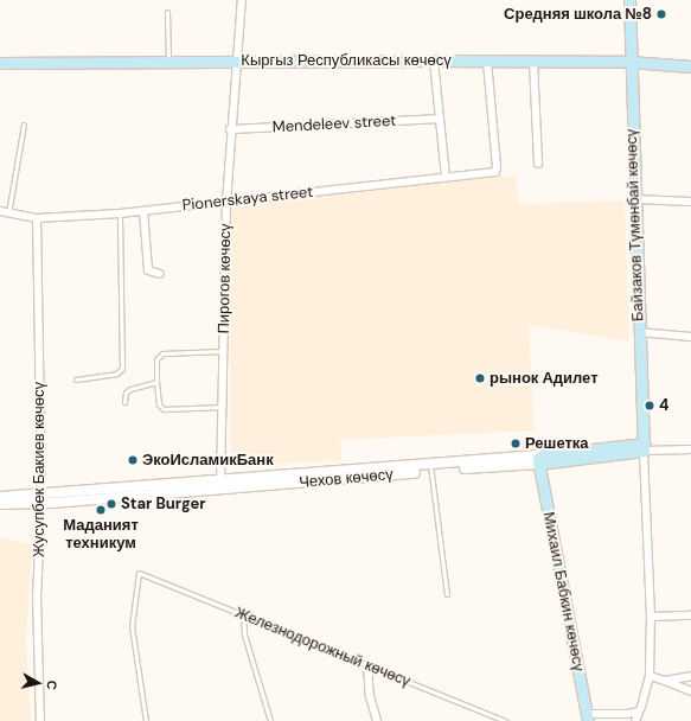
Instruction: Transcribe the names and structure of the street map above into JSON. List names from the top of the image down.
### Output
{
  "streets": {
    "main road": [
      "Кыргыз Республикасы көчөсү",
      "Байзаков Түмөнбай көчөсү",
      "Чехов көчөсү",
      "Михаил Бабкин көчөсү"
    ],
    "street": [
      "Mendeleev street",
      "Pionerskaya street",
      "Пирогов көчөсү",
      "Жусупбек Бакиев көчөсү"
    ],
    "lane": ["Железнодорожный көчөсү"]
  },
  "crossings": [
    ["Кыргыз Республикасы көчөсү", "Pionerskaya street"],
    ["Кыргыз Республикасы көчөсү", "Байзаков Түмөнбай көчөсү"],
    ["Кыргыз Республикасы көчөсү", "Пирогов көчөсү"],
    ["Mendeleev street", "Пирогов көчөсү"],
    ["Pionerskaya street", "Пирогов көчөсү"],
    ["Pionerskaya street", "Жусупбек Бакиев көчөсү"],
    ["Байзаков Түмөнбай көчөсү", "Чехов көчөсү"],
    ["Пирогов көчөсү", "Чехов көчөсү"],
    ["Жусупбек Бакиев көчөсү", "Чехов көчөсү"],
    ["Чехов көчөсү", "Михаил Бабкин көчөсү"]
  ],
  "places": [
    "Средняя школа №8",
    "рынок Адилет",
    "4",
    "Решетка",
    "ЭкоИсламикБанк",
    "Star Burger",
    "Маданият техникум"
  ],
  "north": "right"
}
